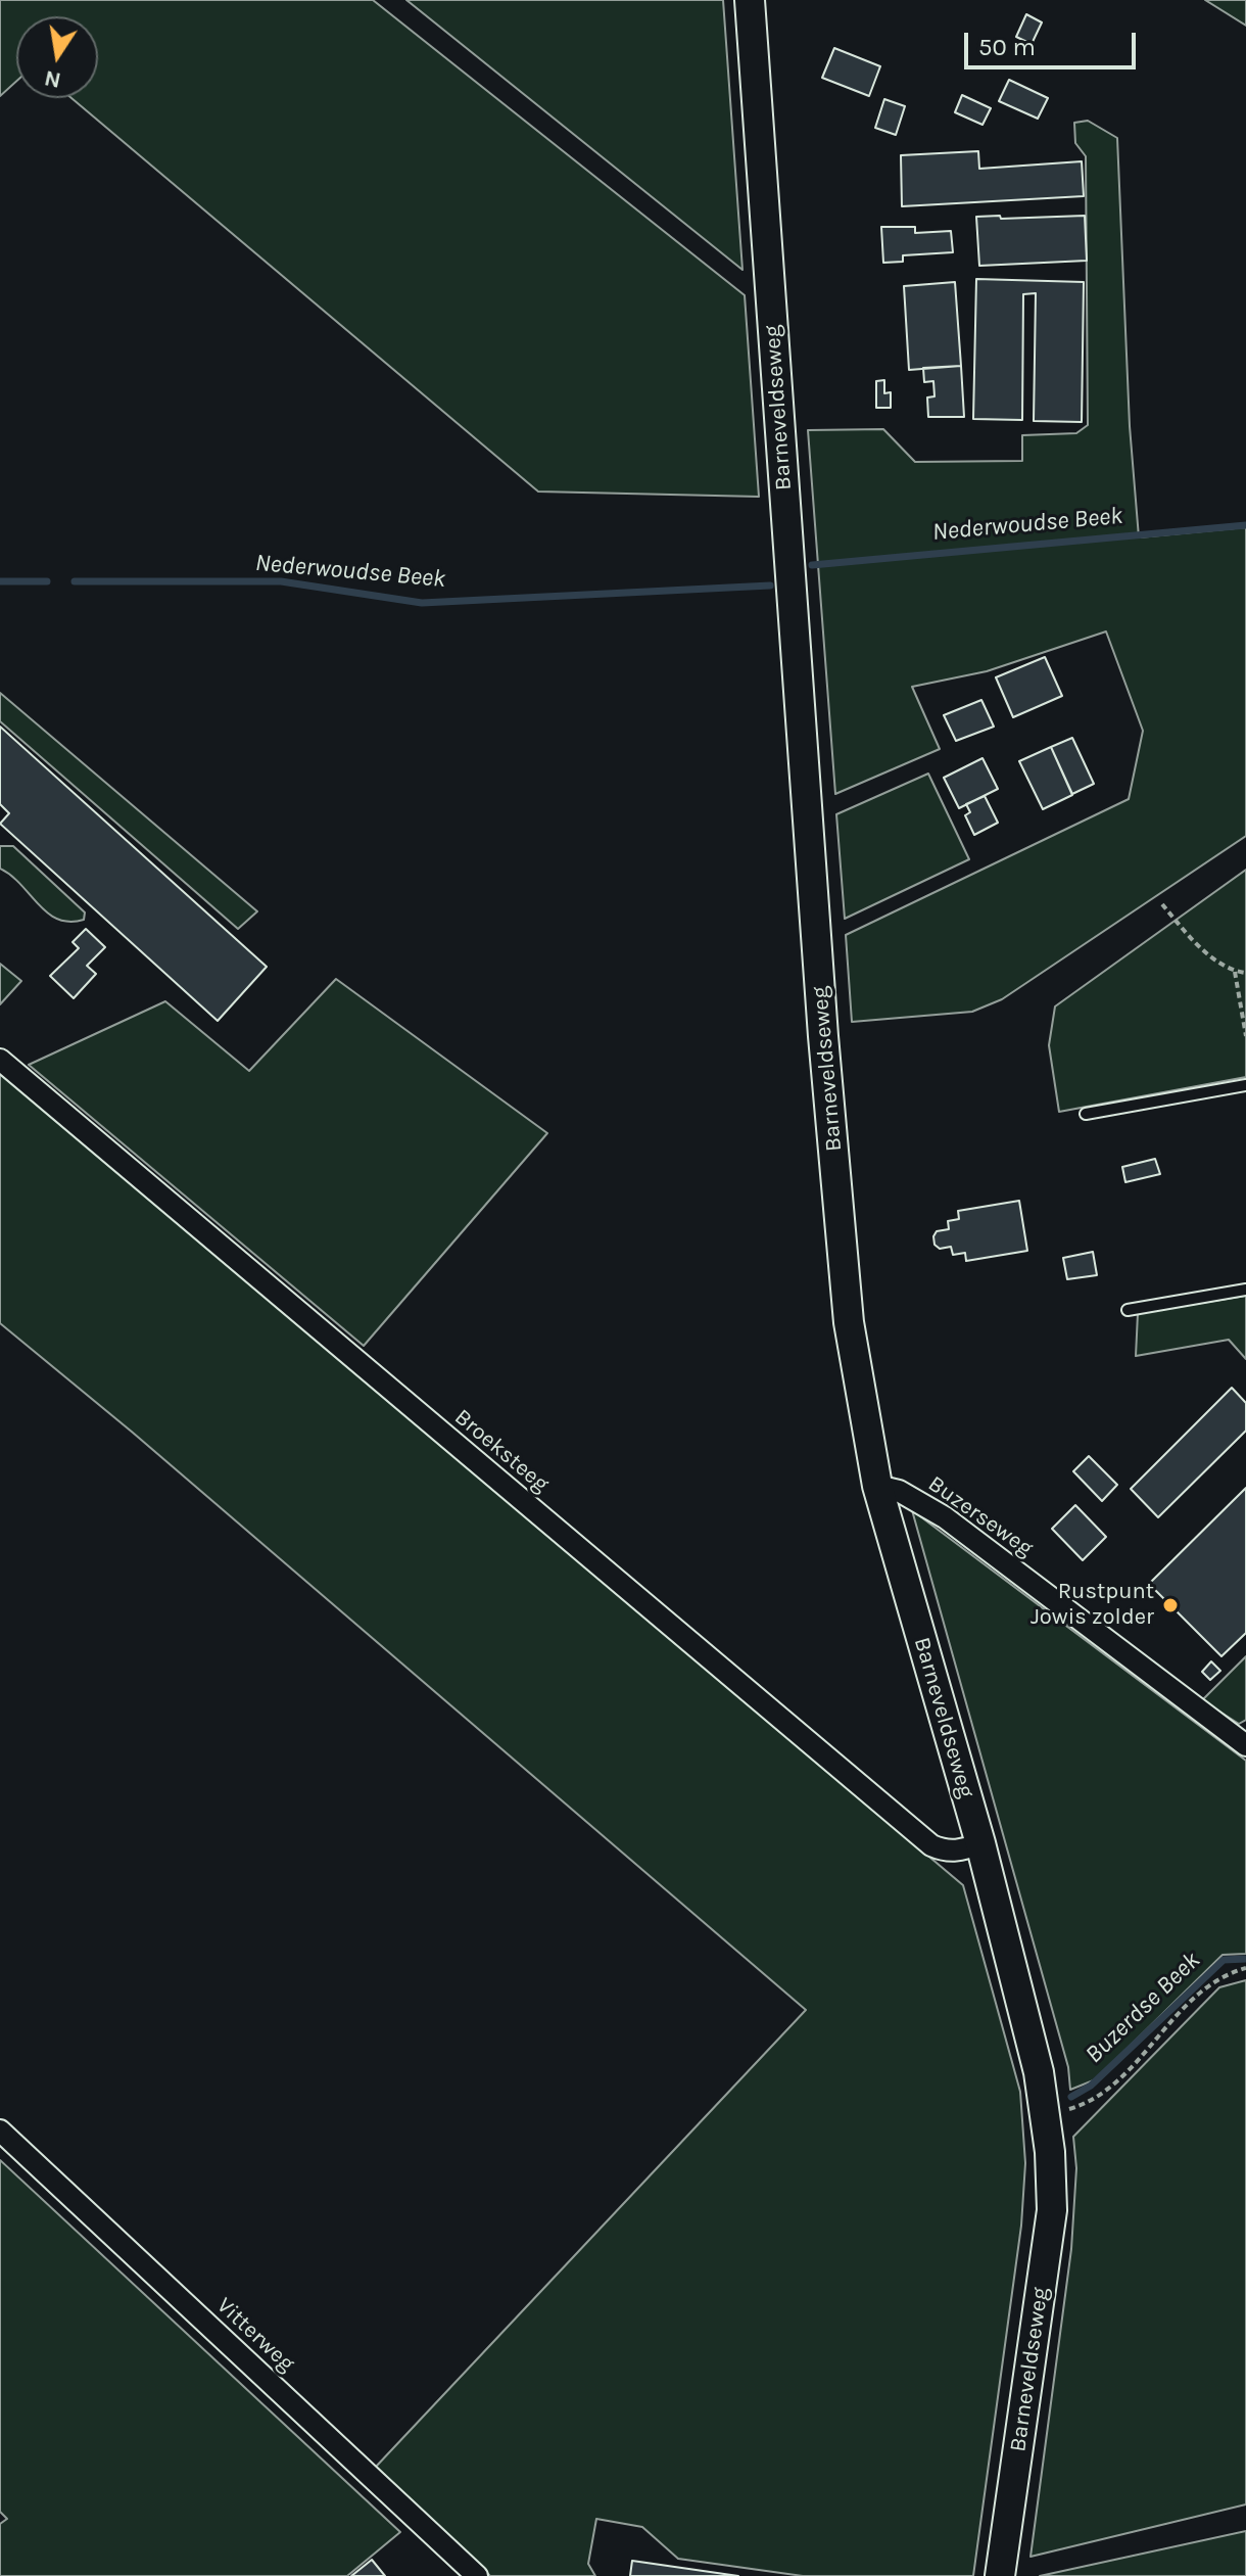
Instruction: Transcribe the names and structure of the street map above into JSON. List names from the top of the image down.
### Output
{
  "streets": {
    "main road": ["Barneveldseweg"],
    "street": ["Broeksteeg", "Buzerseweg", "Vitterweg"]
  },
  "crossings": [
    ["Barneveldseweg", "Broeksteeg"],
    ["Barneveldseweg", "Buzerseweg"]
  ],
  "water": ["Nederwoudse Beek", "Buzerdse Beek"],
  "places": ["Rustpunt Jowis zolder"],
  "scale_bar": "50 m",
  "north": "bottom"
}
